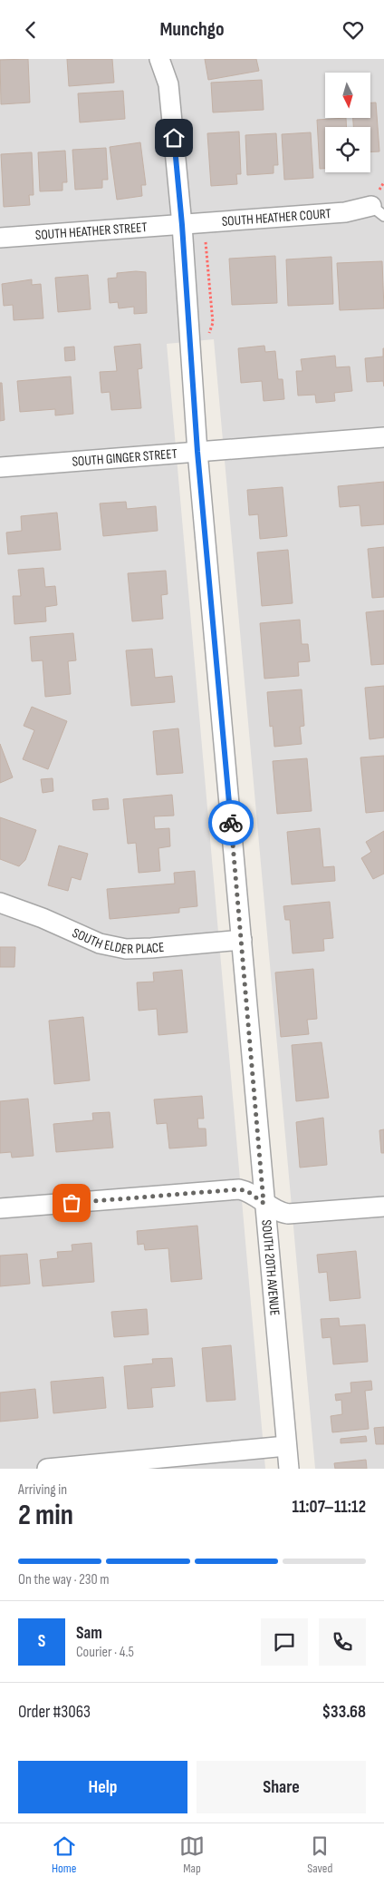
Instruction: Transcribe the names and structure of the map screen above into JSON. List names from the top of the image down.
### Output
{
  "streets": {
    "street": [
      "SOUTH HEATHER COURT",
      "SOUTH HEATHER STREET",
      "SOUTH GINGER STREET",
      "SOUTH ELDER PLACE",
      "SOUTH 20TH AVENUE"
    ]
  },
  "crossings": [
    ["SOUTH HEATHER COURT", "SOUTH HEATHER STREET"],
    ["SOUTH HEATHER COURT", "SOUTH 20TH AVENUE"],
    ["SOUTH HEATHER STREET", "SOUTH 20TH AVENUE"],
    ["SOUTH GINGER STREET", "SOUTH 20TH AVENUE"],
    ["SOUTH ELDER PLACE", "SOUTH 20TH AVENUE"]
  ],
  "north": "bottom",
  "page": {
    "header": "Munchgo",
    "heading": ["2 min", "Arriving in", "11:07–11:12"],
    "panel": [
      "Sam",
      "Courier · 4.5",
      "Order #3063",
      "$33.68"
    ],
    "bar": "On the way · 230 m",
    "round": "S",
    "buttons": ["Help", "Share"],
    "tabs": ["Home", "Map", "Saved"]
  }
}
